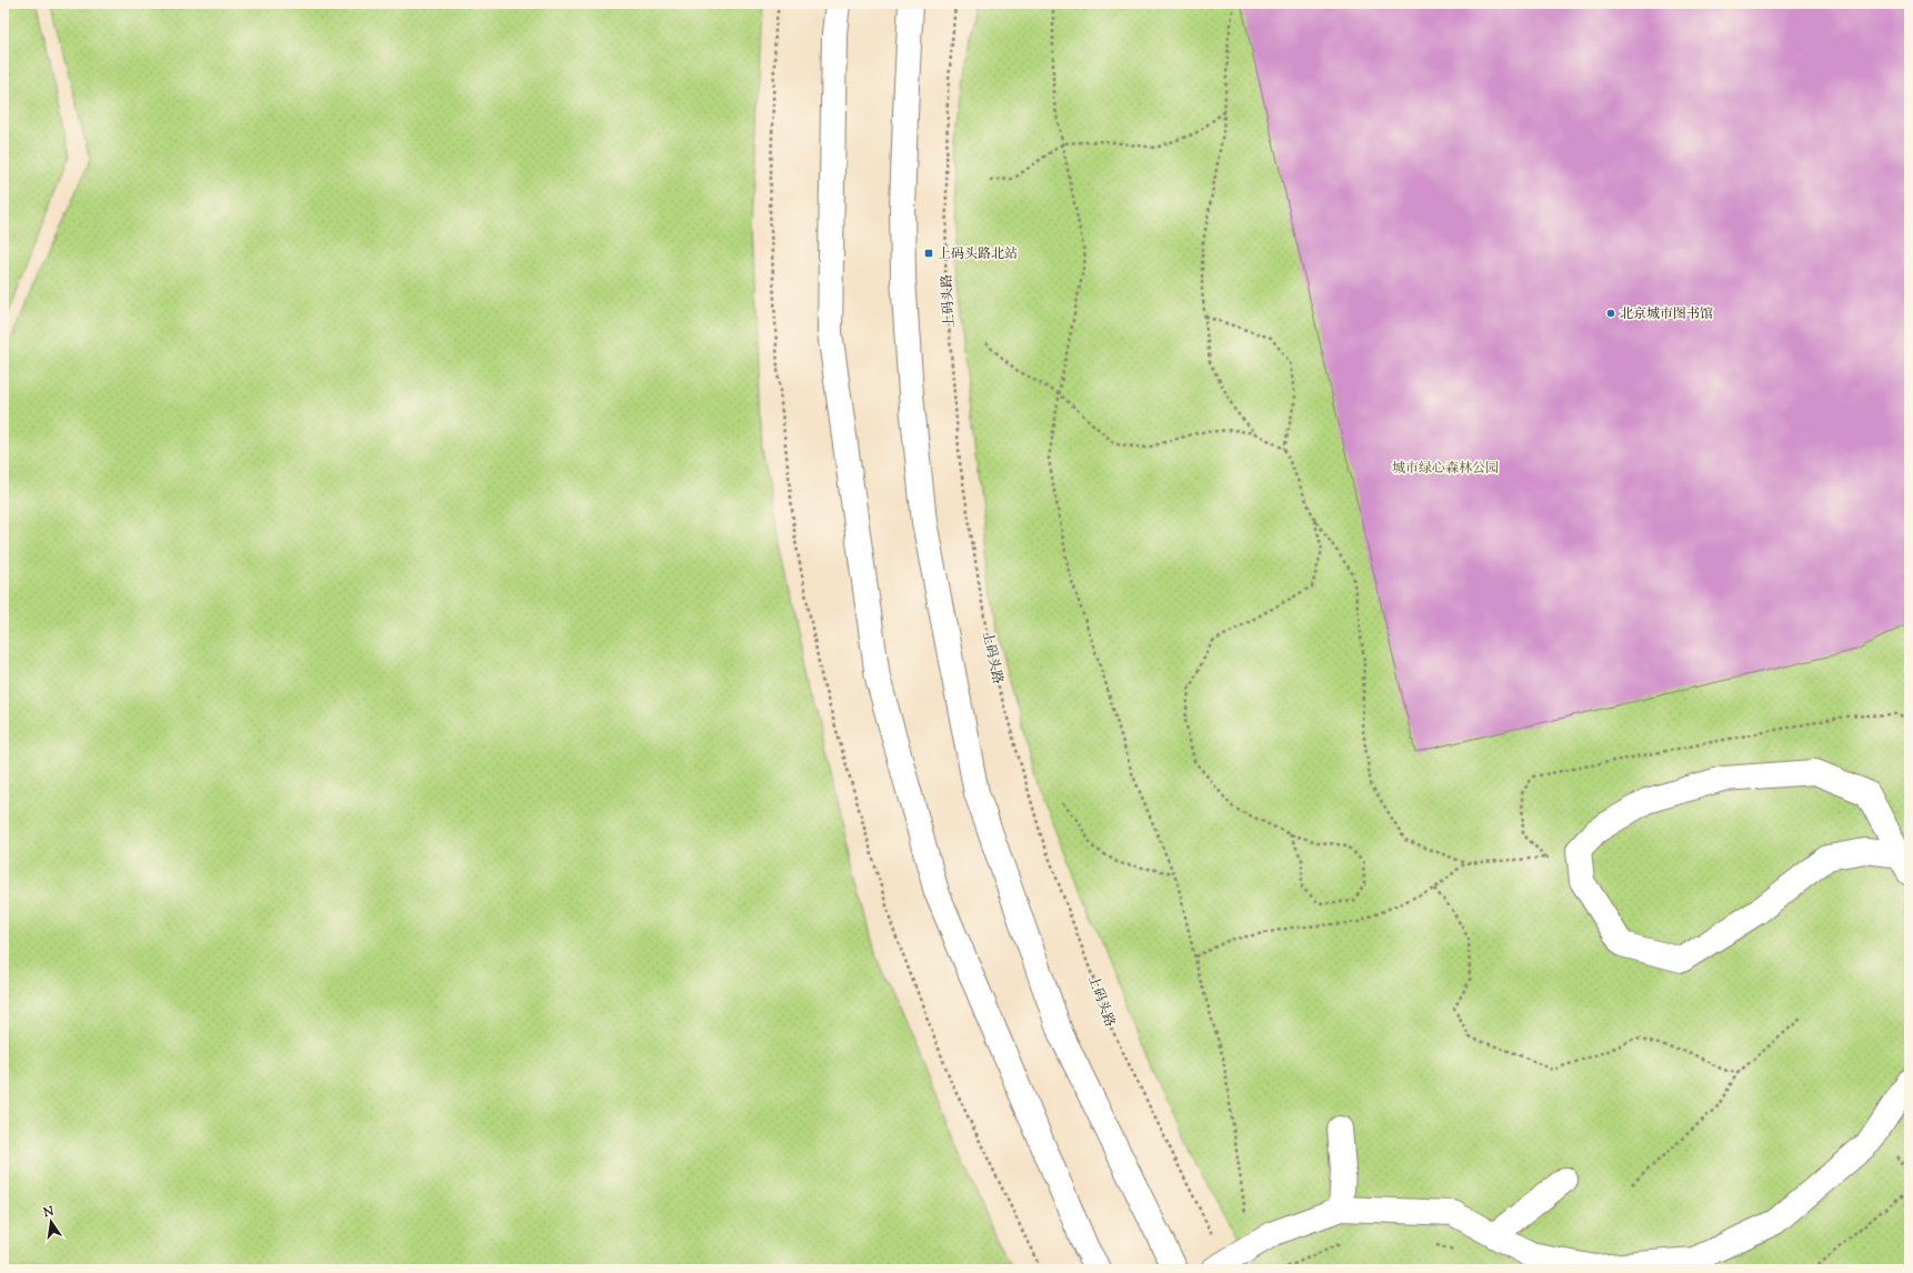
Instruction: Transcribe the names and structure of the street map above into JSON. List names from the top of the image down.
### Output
{
  "streets": {
    "path": ["上码头路"]
  },
  "parks": ["城市绿心森林公园"],
  "places": {
    "transit": ["上码头路北站"],
    "other": ["北京城市图书馆"]
  },
  "north": "top"
}
